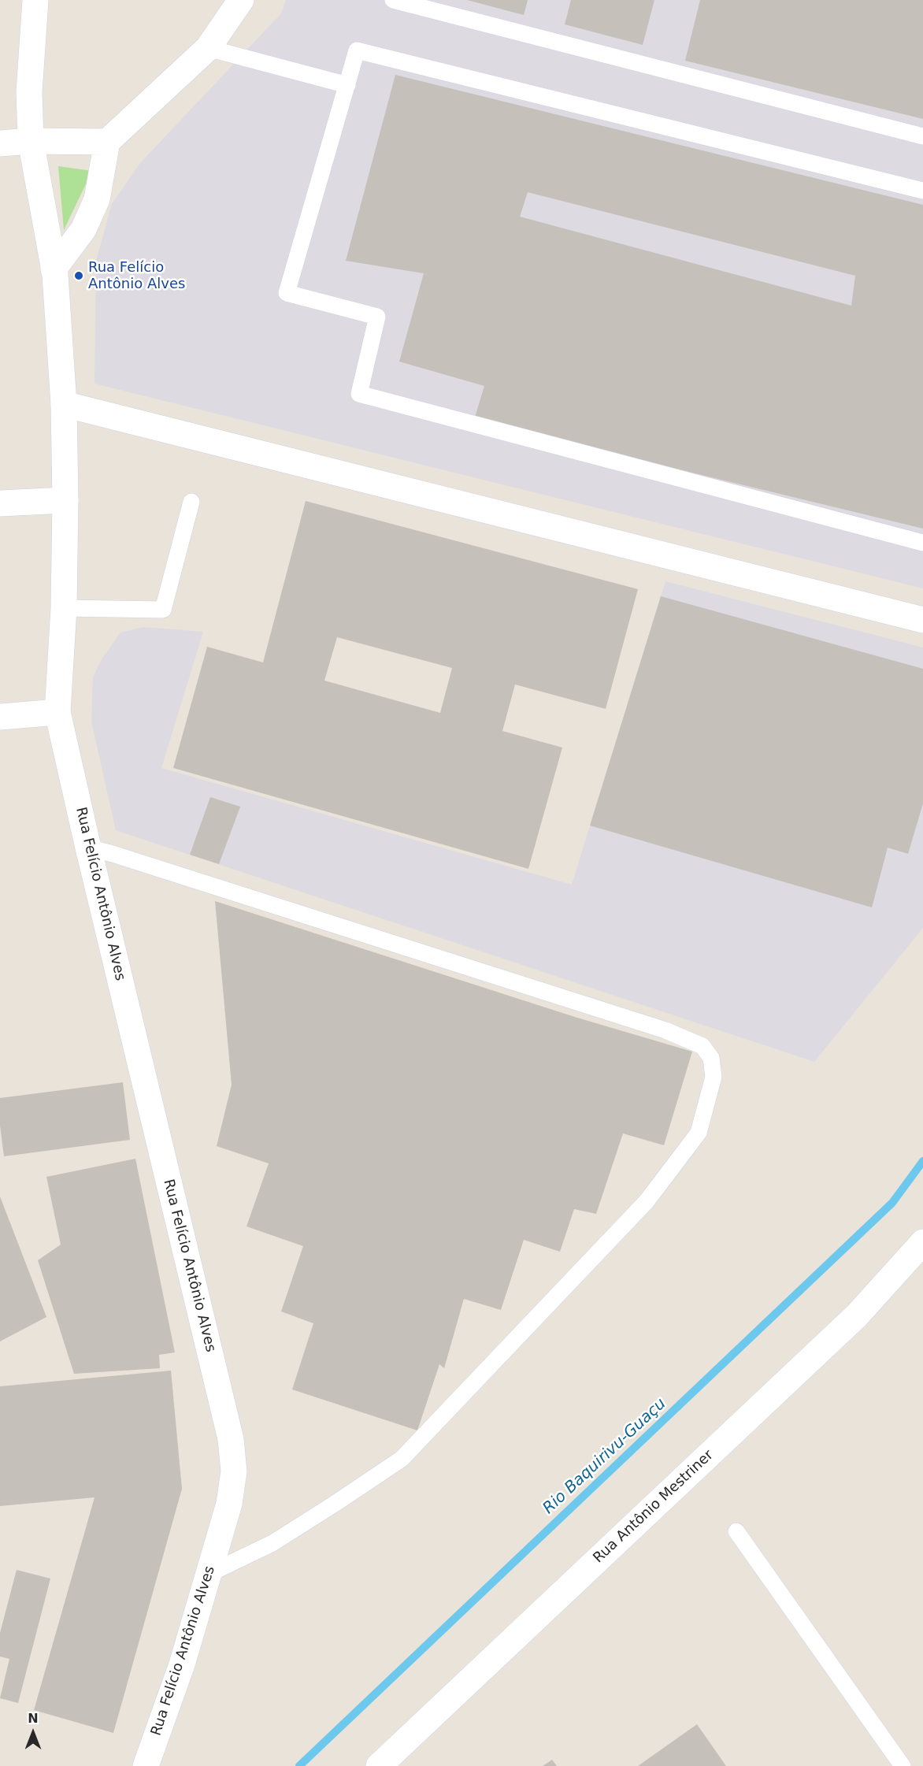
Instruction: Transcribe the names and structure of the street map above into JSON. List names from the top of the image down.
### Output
{
  "streets": {
    "street": ["Rua Felício Antônio Alves", "Rua Antônio Mestriner"]
  },
  "water": ["Rio Baquirivu-Guaçu"],
  "places": ["Rua Felício Antônio Alves"],
  "north": "top"
}
